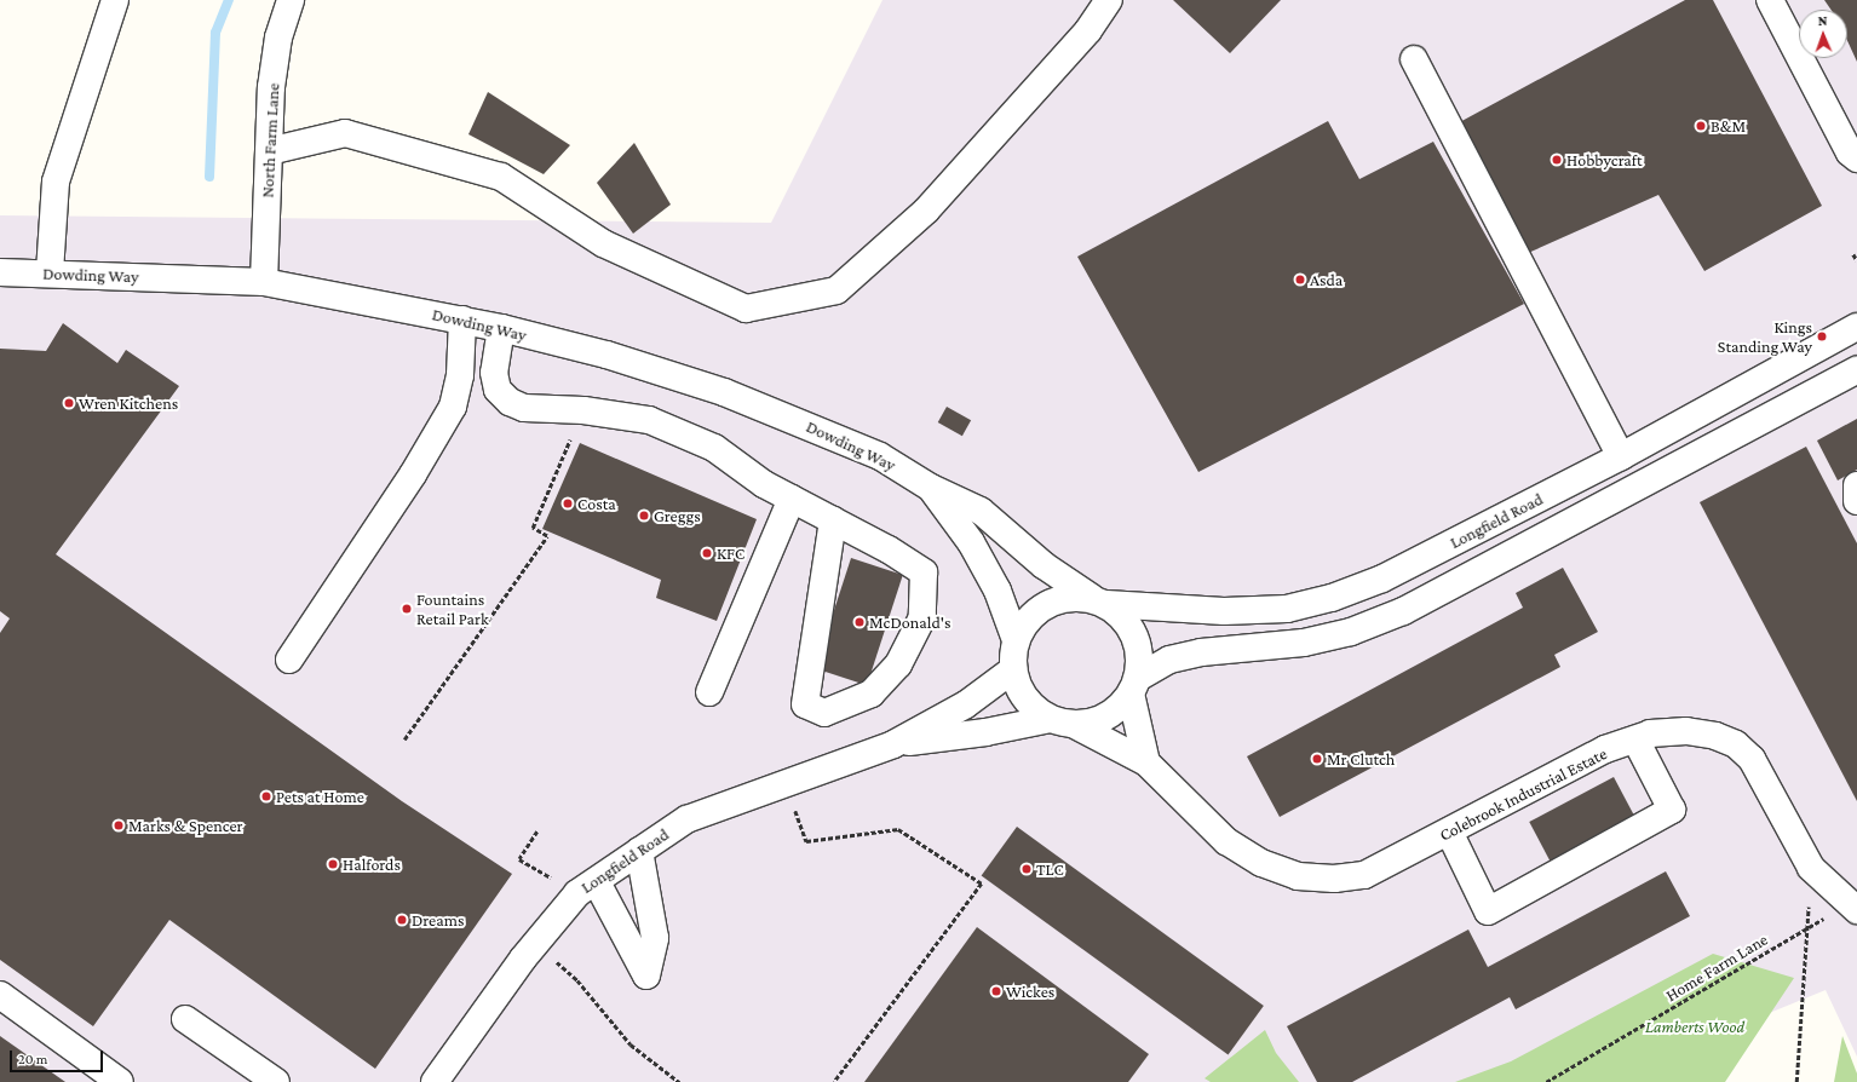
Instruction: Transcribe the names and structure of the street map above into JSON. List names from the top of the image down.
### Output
{
  "streets": {
    "street": [
      "North Farm Lane",
      "Dowding Way",
      "Longfield Road",
      "Colebrook Industrial Estate"
    ],
    "path": ["Home Farm Lane"]
  },
  "crossings": [
    ["North Farm Lane", "Dowding Way"],
    ["Dowding Way", "Longfield Road"],
    ["Dowding Way", "Colebrook Industrial Estate"],
    ["Longfield Road", "Colebrook Industrial Estate"],
    ["Colebrook Industrial Estate", "Home Farm Lane"]
  ],
  "parks": ["Lamberts Wood"],
  "places": [
    "B&M",
    "Hobbycraft",
    "Asda",
    "Kings Standing Way",
    "Wren Kitchens",
    "Costa",
    "Greggs",
    "KFC",
    "Fountains Retail Park",
    "McDonald's",
    "Mr Clutch",
    "Pets at Home",
    "Marks & Spencer",
    "Halfords",
    "TLC",
    "Dreams",
    "Wickes"
  ],
  "scale_bar": "20 m",
  "north": "top"
}
